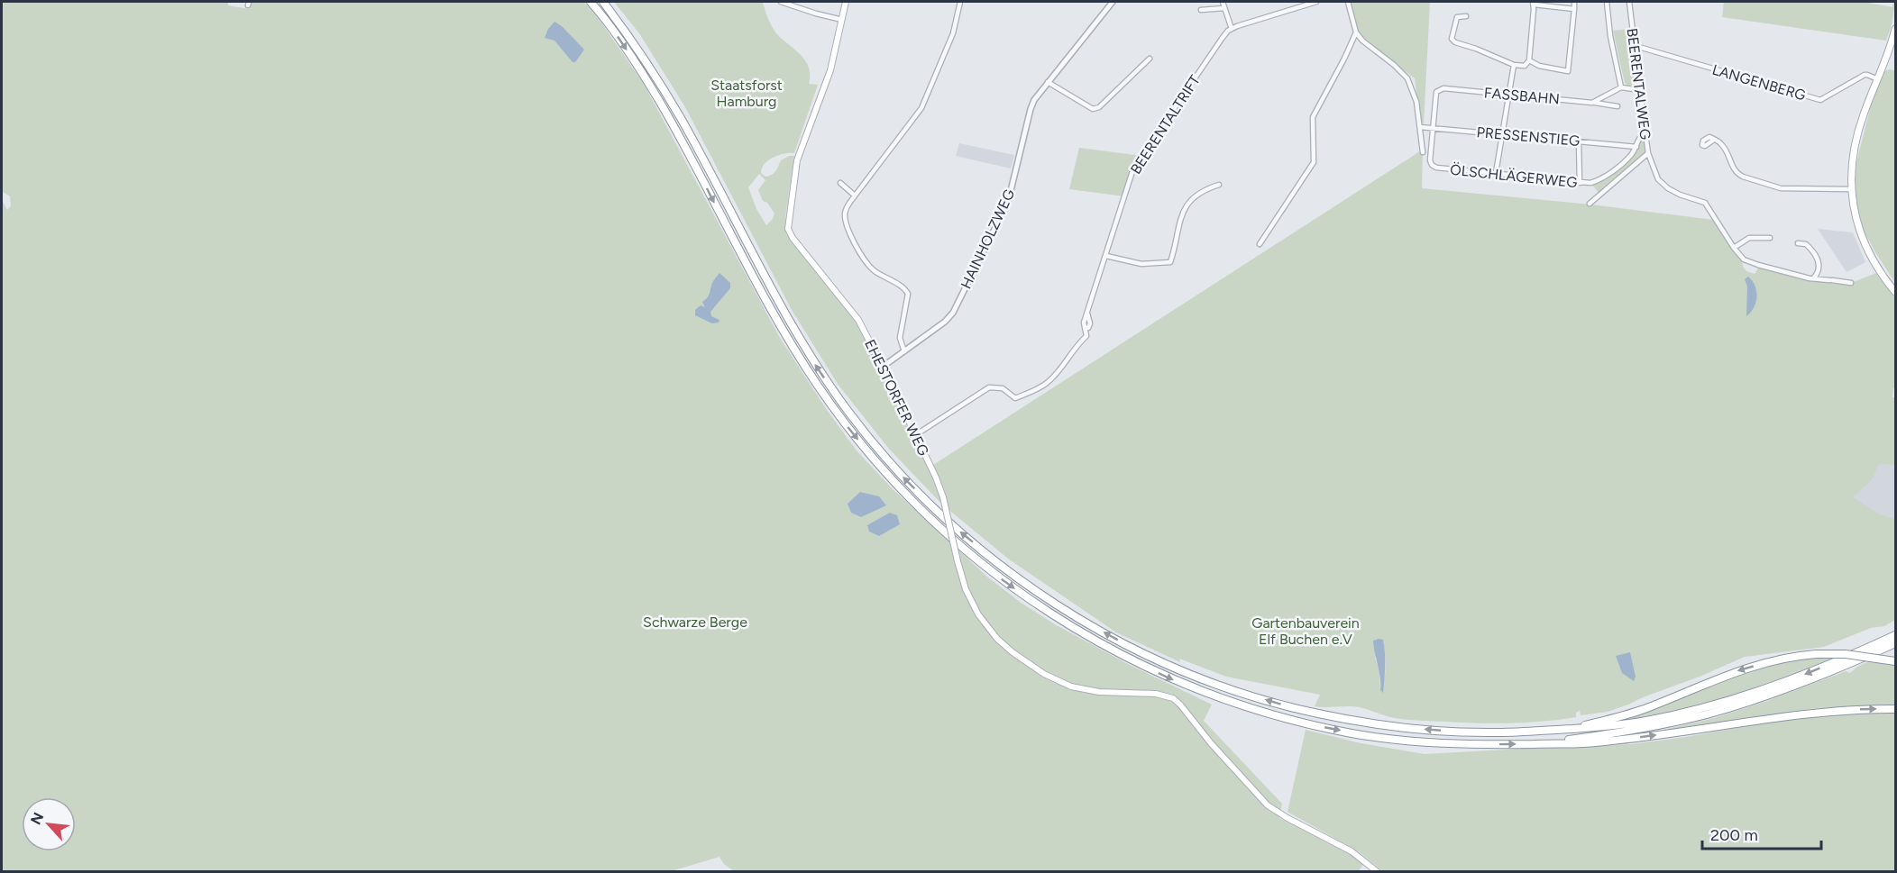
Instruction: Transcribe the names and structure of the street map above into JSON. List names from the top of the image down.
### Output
{
  "streets": {
    "main road": ["EHESTORFER WEG"],
    "street": [
      "LANGENBERG",
      "BEERENTALWEG",
      "FASSBAHN",
      "BEERENTALTRIFT",
      "PRESSENSTIEG",
      "ÖLSCHLÄGERWEG",
      "HAINHOLZWEG"
    ]
  },
  "crossings": [
    ["LANGENBERG", "BEERENTALWEG"],
    ["BEERENTALWEG", "ÖLSCHLÄGERWEG"],
    ["FASSBAHN", "PRESSENSTIEG"],
    ["FASSBAHN", "ÖLSCHLÄGERWEG"],
    ["BEERENTALTRIFT", "EHESTORFER WEG"],
    ["PRESSENSTIEG", "ÖLSCHLÄGERWEG"],
    ["HAINHOLZWEG", "EHESTORFER WEG"]
  ],
  "parks": ["Staatsforst Hamburg", "Schwarze Berge", "Gartenbauverein Elf Buchen e.V"],
  "scale_bar": "200 m",
  "north": "top left"
}
